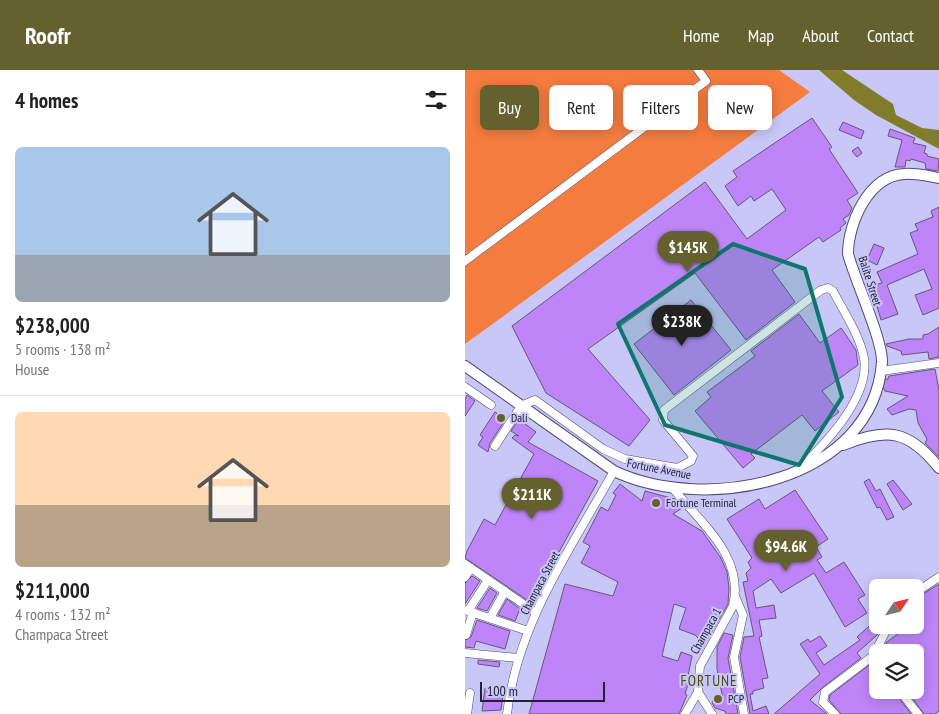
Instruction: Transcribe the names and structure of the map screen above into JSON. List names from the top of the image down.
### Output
{
  "streets": {
    "main road": ["Balite Street", "Fortune Avenue"],
    "street": ["Champaca Street", "Champaca 1"]
  },
  "crossings": [
    ["Balite Street", "Fortune Avenue"],
    ["Fortune Avenue", "Champaca Street"],
    ["Fortune Avenue", "Champaca 1"]
  ],
  "districts": ["FORTUNE"],
  "places": ["Dali", "Fortune Terminal", "PCP"],
  "scale_bar": "100 m",
  "north": "top right",
  "page": {
    "header": "Roofr",
    "nav": [
      "Home",
      "Map",
      "About",
      "Contact"
    ],
    "heading": "4 homes",
    "chip": [
      "Buy",
      "Rent",
      "Filters",
      "New"
    ],
    "list": [
      {
        "name": "$238,000",
        "note": "5 rooms · 138 m² · House"
      },
      {
        "name": "$211,000",
        "note": "4 rooms · 132 m² · Champaca Street"
      }
    ],
    "price": [
      "$145K",
      "$238K",
      "$211K",
      "$94.6K"
    ],
    "scale": "100 m"
  }
}
